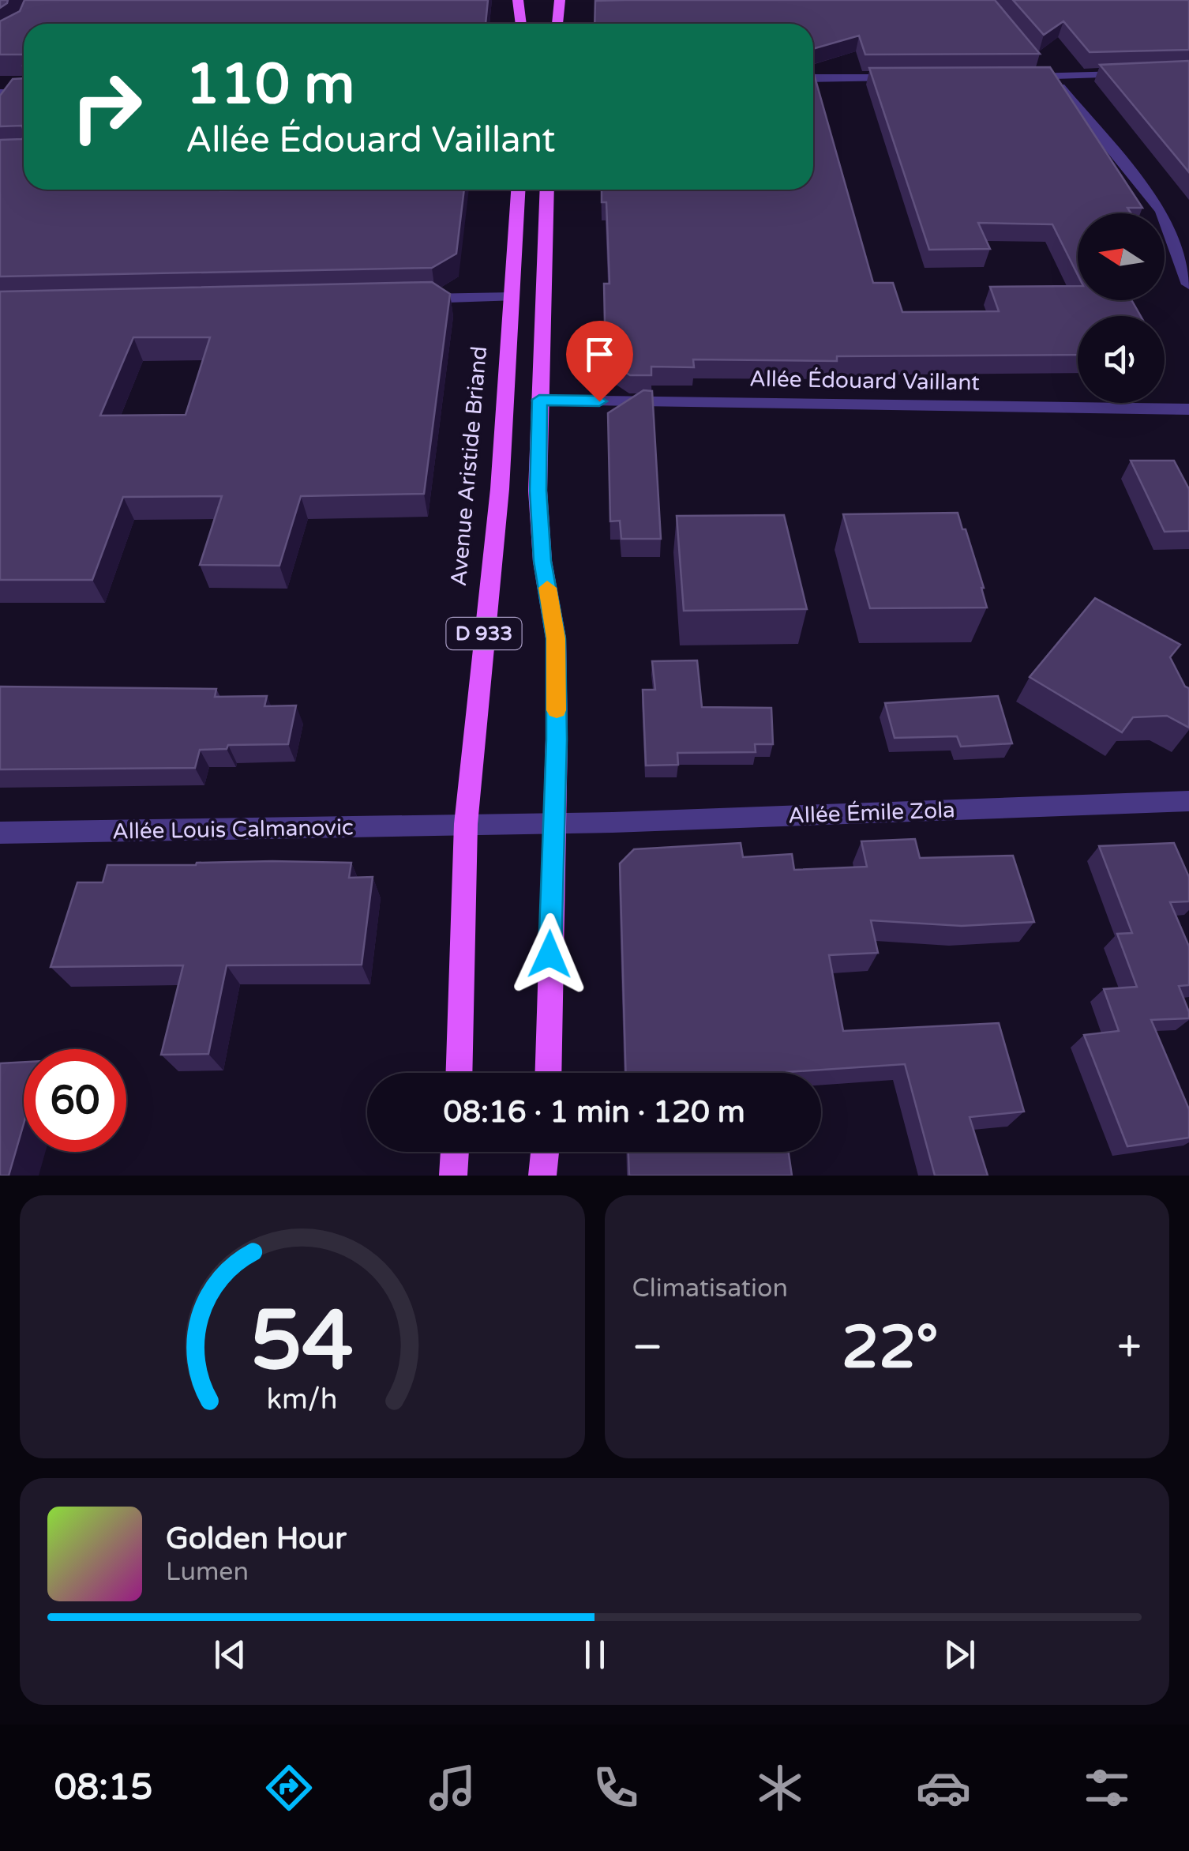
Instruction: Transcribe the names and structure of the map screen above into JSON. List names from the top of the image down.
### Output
{
  "streets": {
    "main road": ["Avenue Aristide Briand", "D 933"],
    "street": ["Allée Édouard Vaillant", "Allée Émile Zola", "Allée Louis Calmanovic"]
  },
  "crossings": [
    ["Allée Édouard Vaillant", "D 933"],
    ["Avenue Aristide Briand", "Allée Émile Zola"],
    ["Avenue Aristide Briand", "Allée Louis Calmanovic"],
    ["D 933", "Allée Émile Zola"],
    ["Allée Émile Zola", "Allée Louis Calmanovic"]
  ],
  "north": "left",
  "page": {
    "turn": ["110 m", "Allée Édouard Vaillant"],
    "limit": "60",
    "trip": "08:16 · 1 min · 120 m",
    "tile": "Climatisation",
    "heat": ["−", "22°", "+"],
    "song": ["Golden Hour", "Lumen"],
    "tabs": "08:15",
    "gauge": ["54", "km/h"]
  }
}
